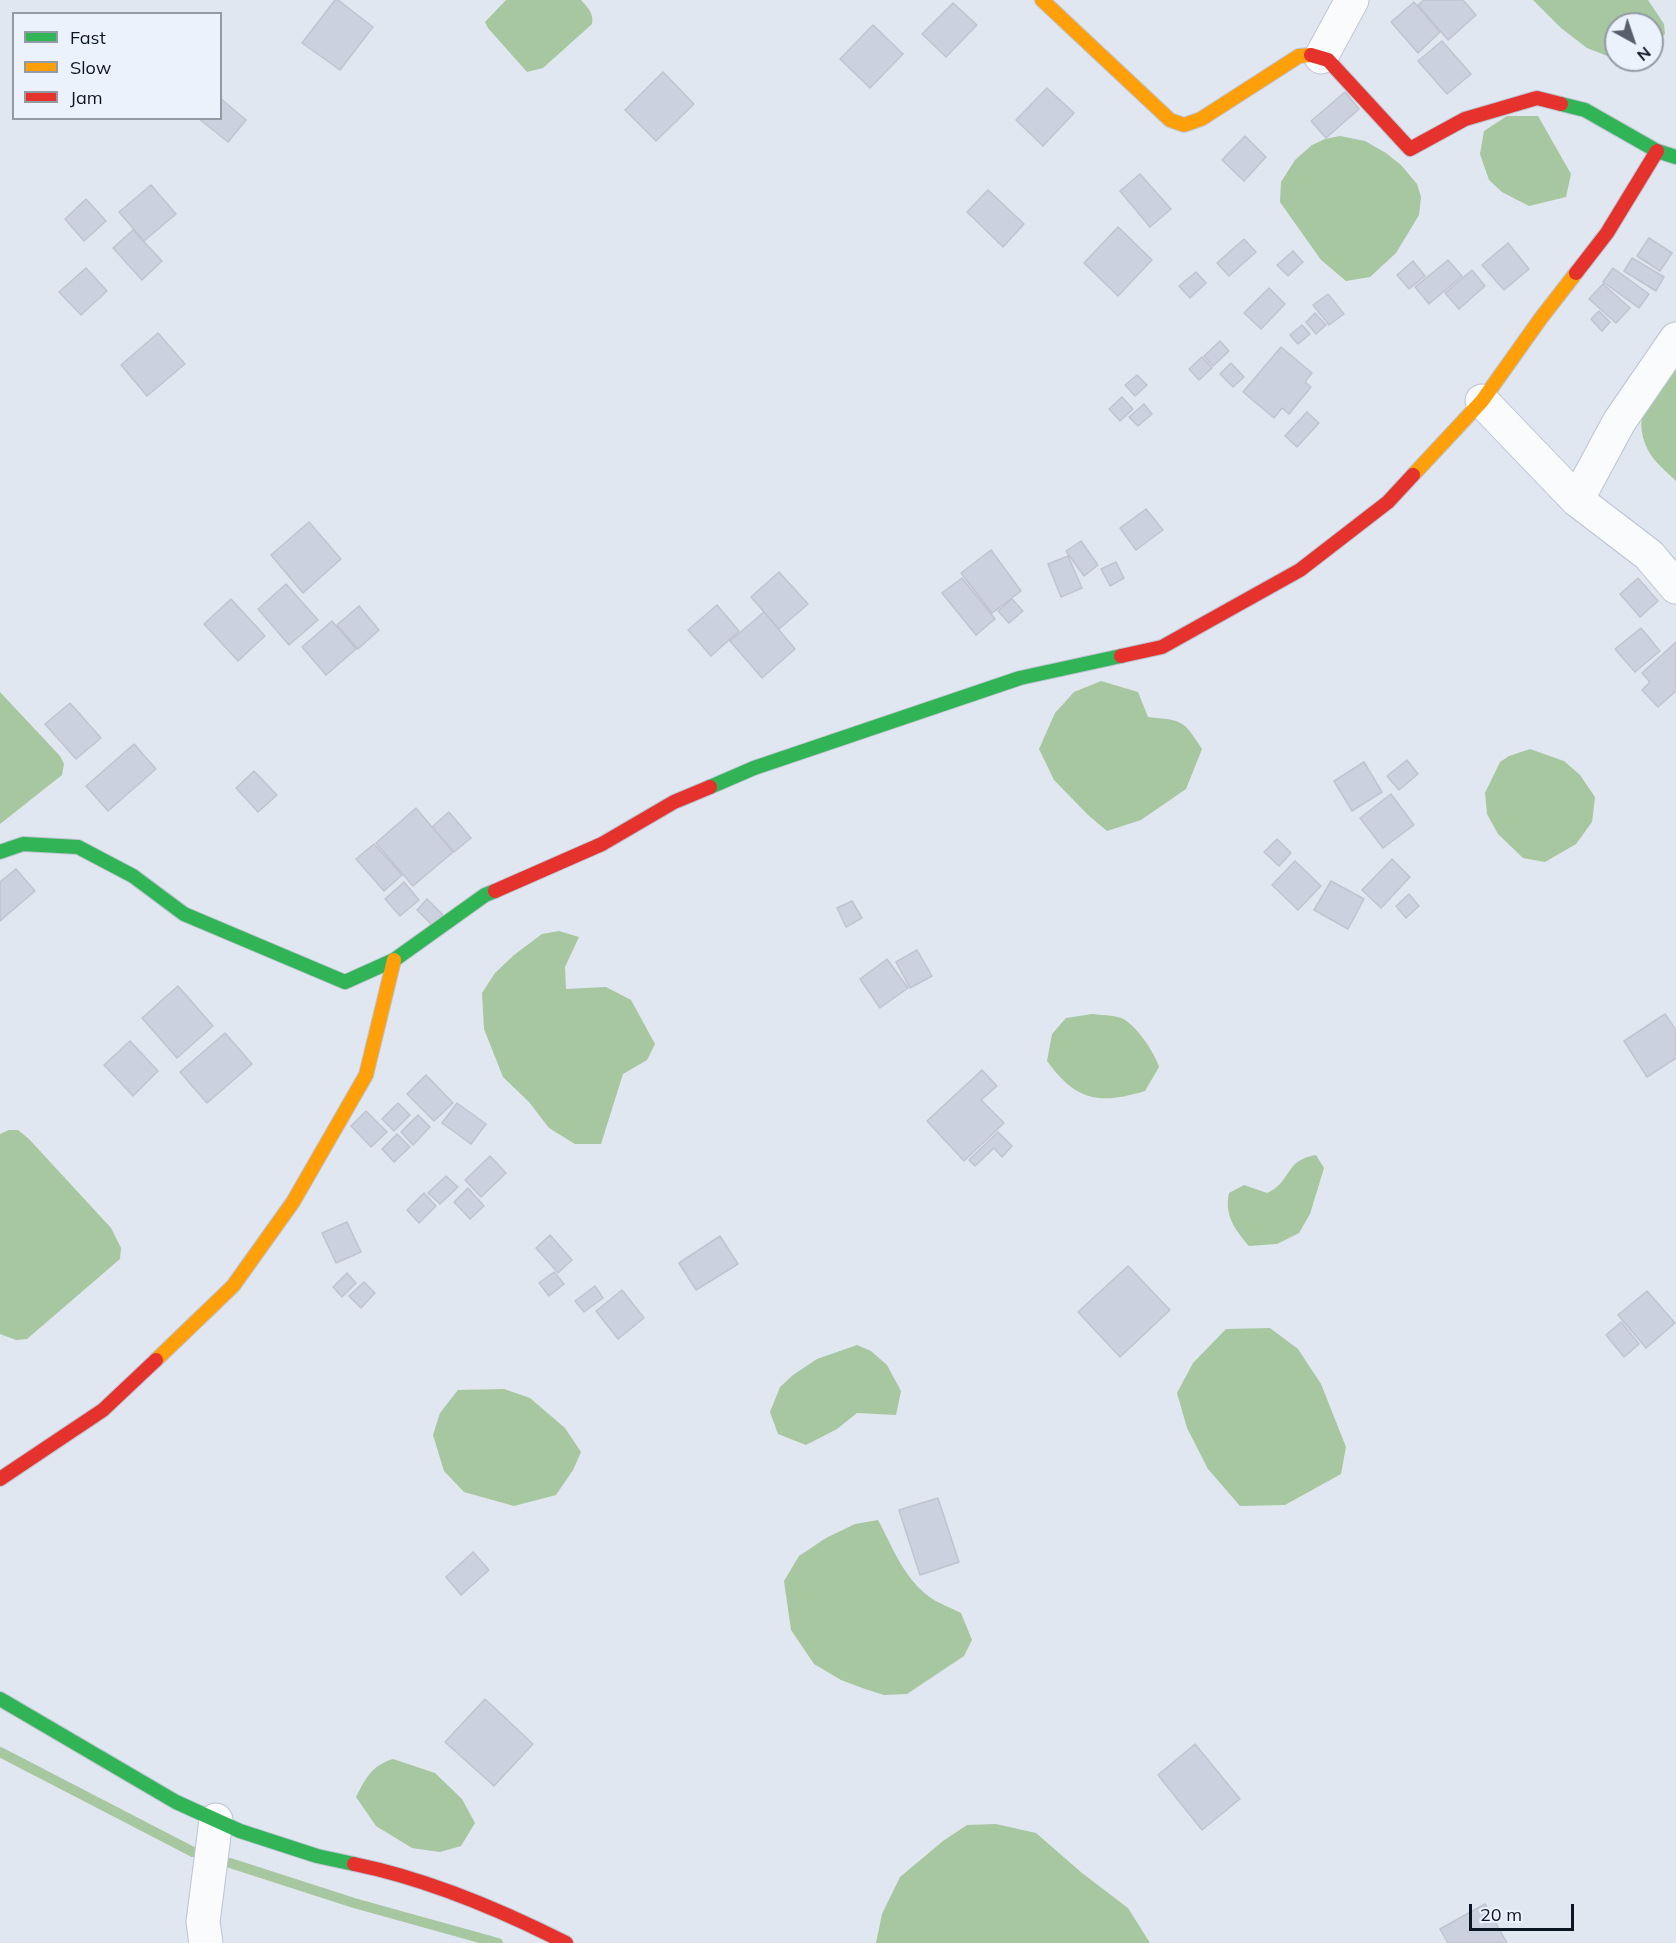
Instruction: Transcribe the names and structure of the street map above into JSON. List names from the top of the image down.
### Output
{
  "legend": ["Fast", "Slow", "Jam"],
  "scale_bar": "20 m",
  "north": "bottom right"
}
